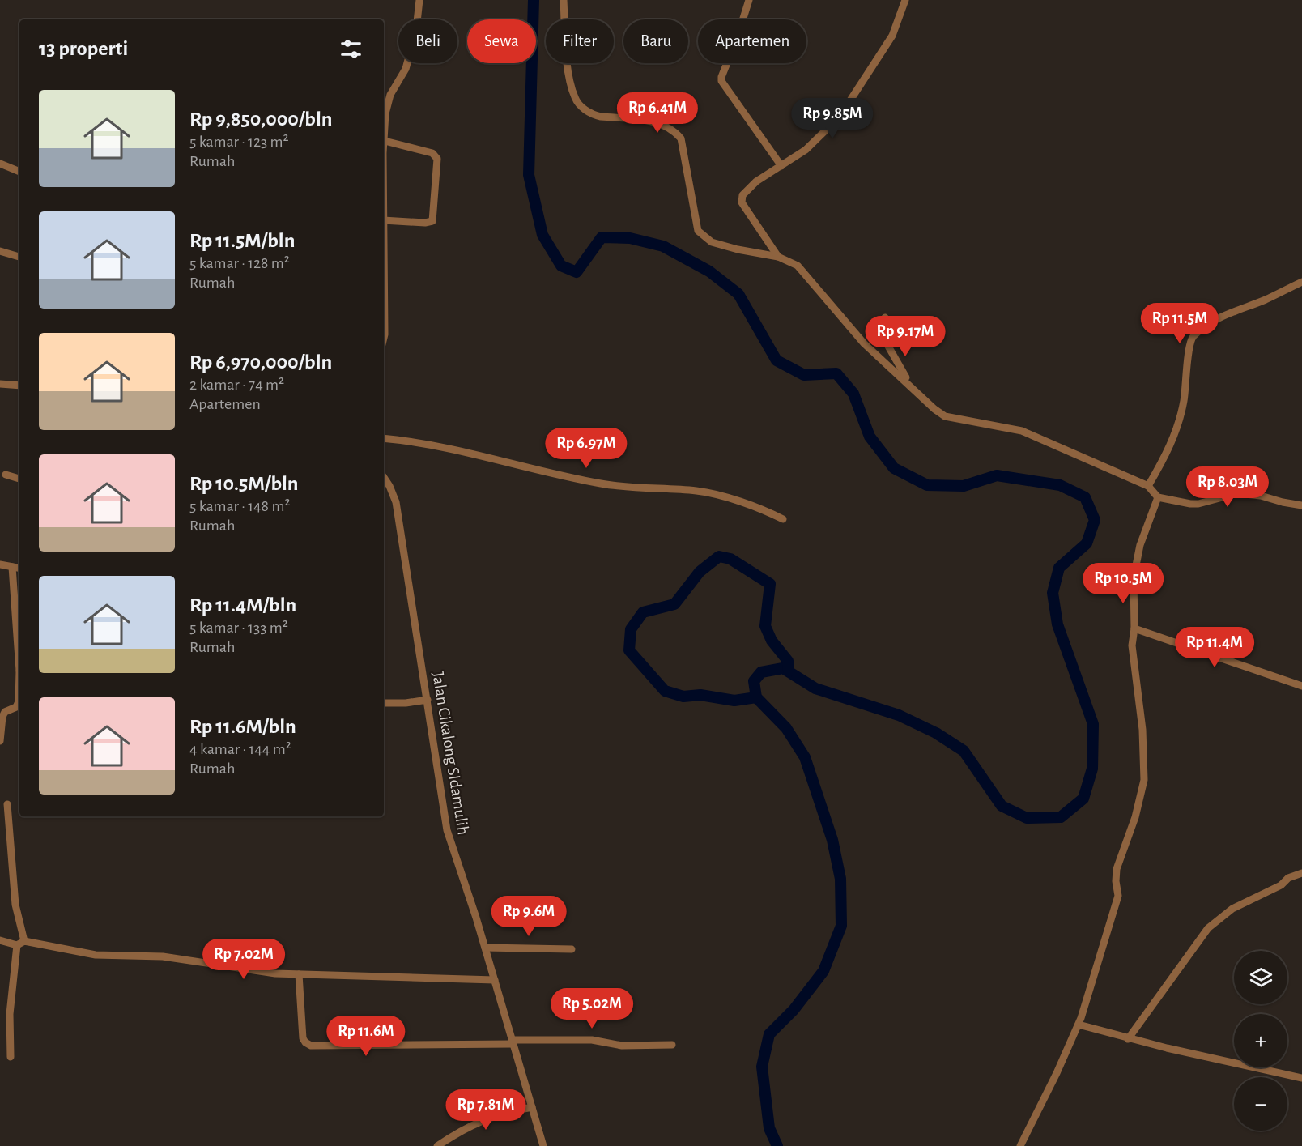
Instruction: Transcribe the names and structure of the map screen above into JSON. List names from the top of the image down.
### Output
{
  "streets": {
    "street": ["Jalan Cikalong SIdamulih"]
  },
  "page": {
    "chip": [
      "Beli",
      "Sewa",
      "Filter",
      "Baru",
      "Apartemen"
    ],
    "heading": "13 properti",
    "list": [
      {
        "name": "Rp 9,850,000/bln",
        "note": "5 kamar · 123 m² · Rumah"
      },
      {
        "name": "Rp 11.5M/bln",
        "note": "5 kamar · 128 m² · Rumah"
      },
      {
        "name": "Rp 6,970,000/bln",
        "note": "2 kamar · 74 m² · Apartemen"
      },
      {
        "name": "Rp 10.5M/bln",
        "note": "5 kamar · 148 m² · Rumah"
      },
      {
        "name": "Rp 11.4M/bln",
        "note": "5 kamar · 133 m² · Rumah"
      },
      {
        "name": "Rp 11.6M/bln",
        "note": "4 kamar · 144 m² · Rumah"
      }
    ],
    "price": [
      "Rp 6.41M",
      "Rp 9.85M",
      "Rp 11.5M",
      "Rp 9.17M",
      "Rp 6.97M",
      "Rp 8.03M",
      "Rp 10.5M",
      "Rp 11.4M",
      "Rp 9.6M",
      "Rp 7.02M",
      "Rp 5.02M",
      "Rp 11.6M",
      "Rp 7.81M"
    ],
    "map_buttons": ["+", "−"]
  }
}
